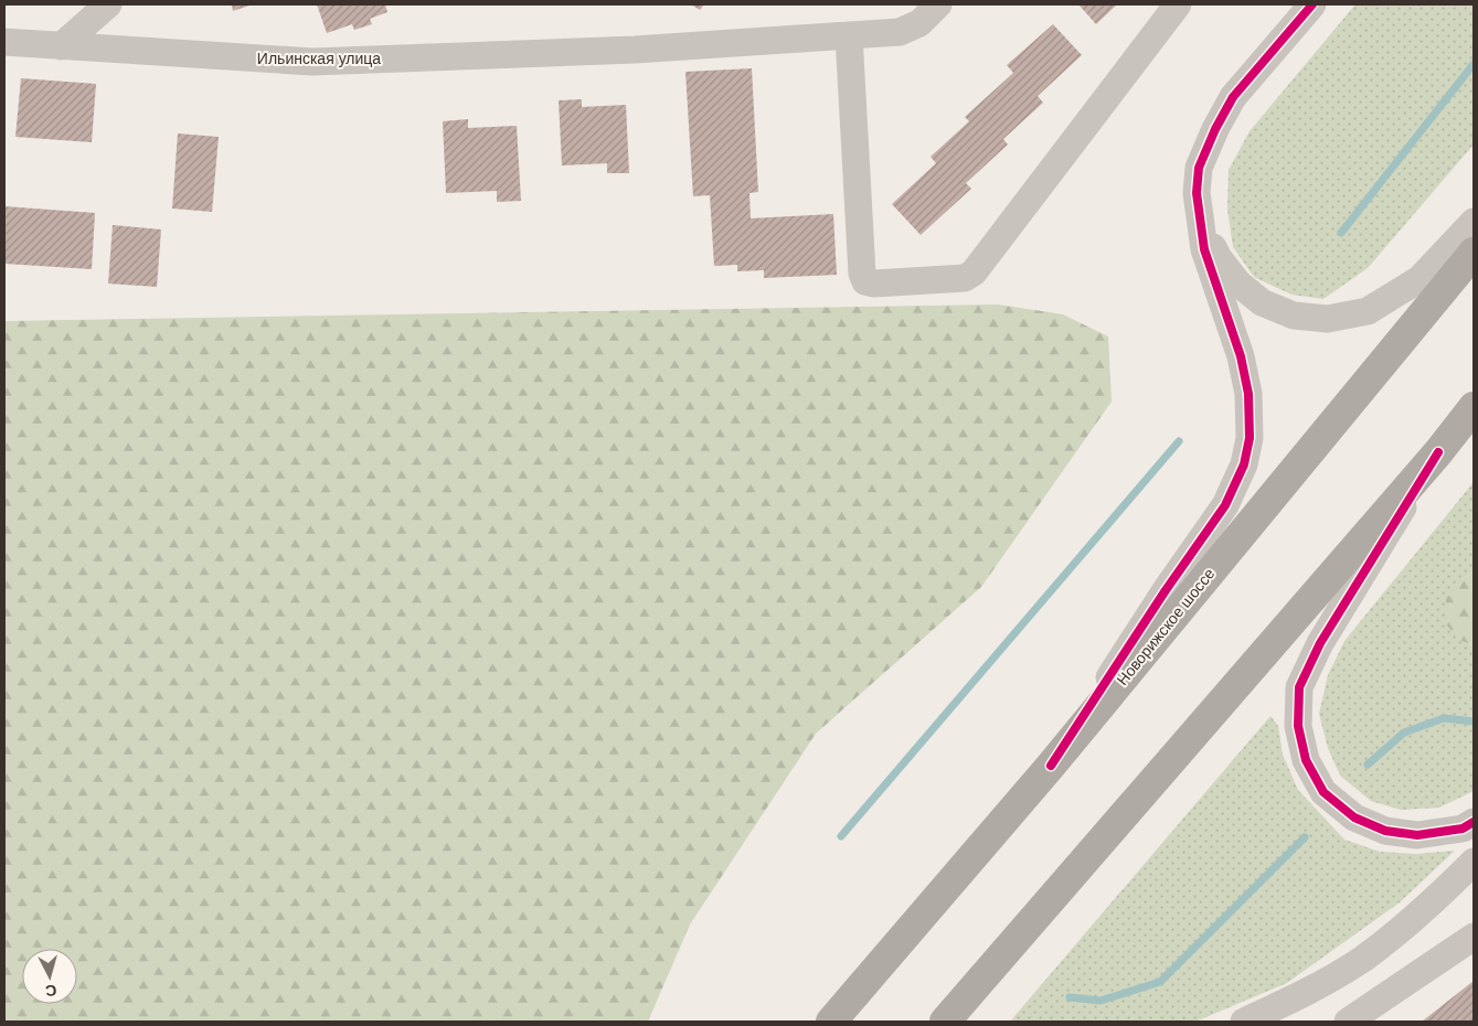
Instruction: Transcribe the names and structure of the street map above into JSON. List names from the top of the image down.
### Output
{
  "streets": {
    "highway": ["Новорижское шоссе"],
    "street": ["Ильинская улица"]
  },
  "north": "bottom"
}
